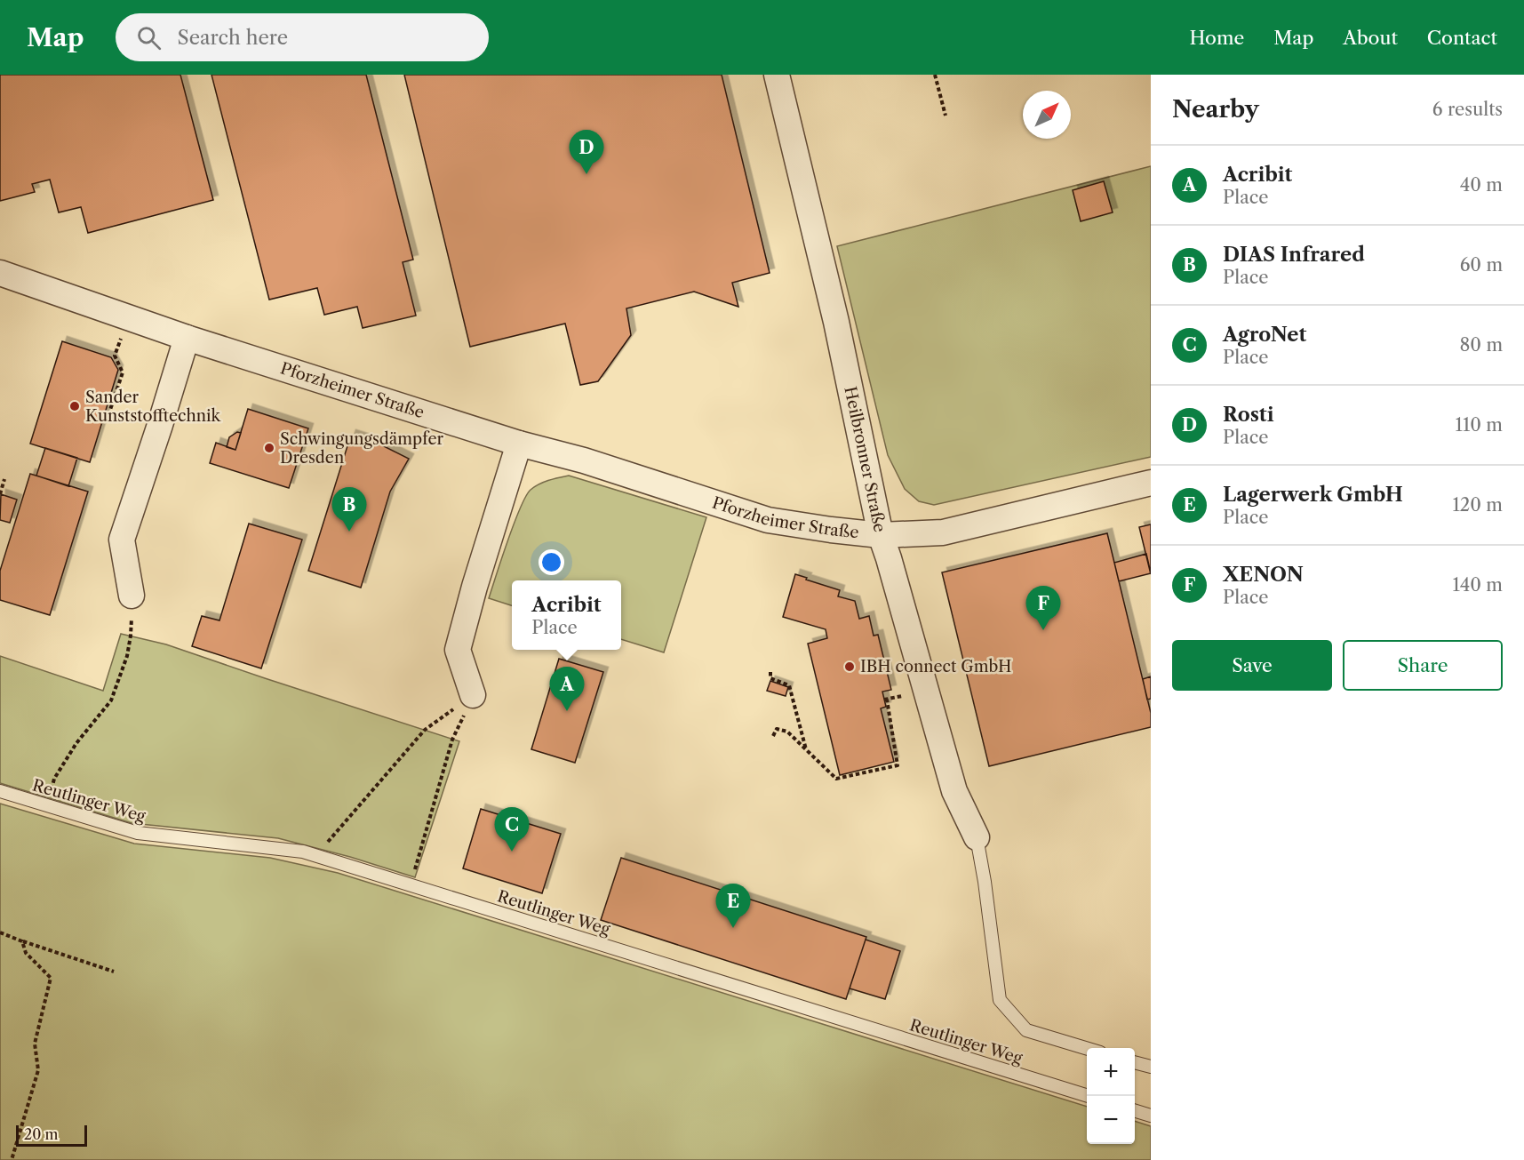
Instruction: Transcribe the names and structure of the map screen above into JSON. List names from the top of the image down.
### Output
{
  "streets": {
    "street": ["Pforzheimer Straße", "Heilbronner Straße"],
    "lane": ["Reutlinger Weg"]
  },
  "crossings": [
    ["Pforzheimer Straße", "Heilbronner Straße"]
  ],
  "places": ["Sander Kunststofftechnik", "Schwingungsdämpfer Dresden", "IBH connect GmbH"],
  "scale_bar": "20 m",
  "north": "top right",
  "page": {
    "header": "Map",
    "search": "Search here",
    "nav": [
      "Home",
      "Map",
      "About",
      "Contact"
    ],
    "heading": ["Nearby", "6 results"],
    "pins": [
      "D",
      "B",
      "F",
      "A",
      "C",
      "E"
    ],
    "list": [
      {
        "mark": "A",
        "name": "Acribit",
        "note": "Place",
        "value": "40 m"
      },
      {
        "mark": "B",
        "name": "DIAS Infrared",
        "note": "Place",
        "value": "60 m"
      },
      {
        "mark": "C",
        "name": "AgroNet",
        "note": "Place",
        "value": "80 m"
      },
      {
        "mark": "D",
        "name": "Rosti",
        "note": "Place",
        "value": "110 m"
      },
      {
        "mark": "E",
        "name": "Lagerwerk GmbH",
        "note": "Place",
        "value": "120 m"
      },
      {
        "mark": "F",
        "name": "XENON",
        "note": "Place",
        "value": "140 m"
      }
    ],
    "popup": ["Acribit", "Place"],
    "buttons": ["Save", "Share"],
    "map_buttons": ["+", "−"],
    "scale": "20 m"
  }
}
